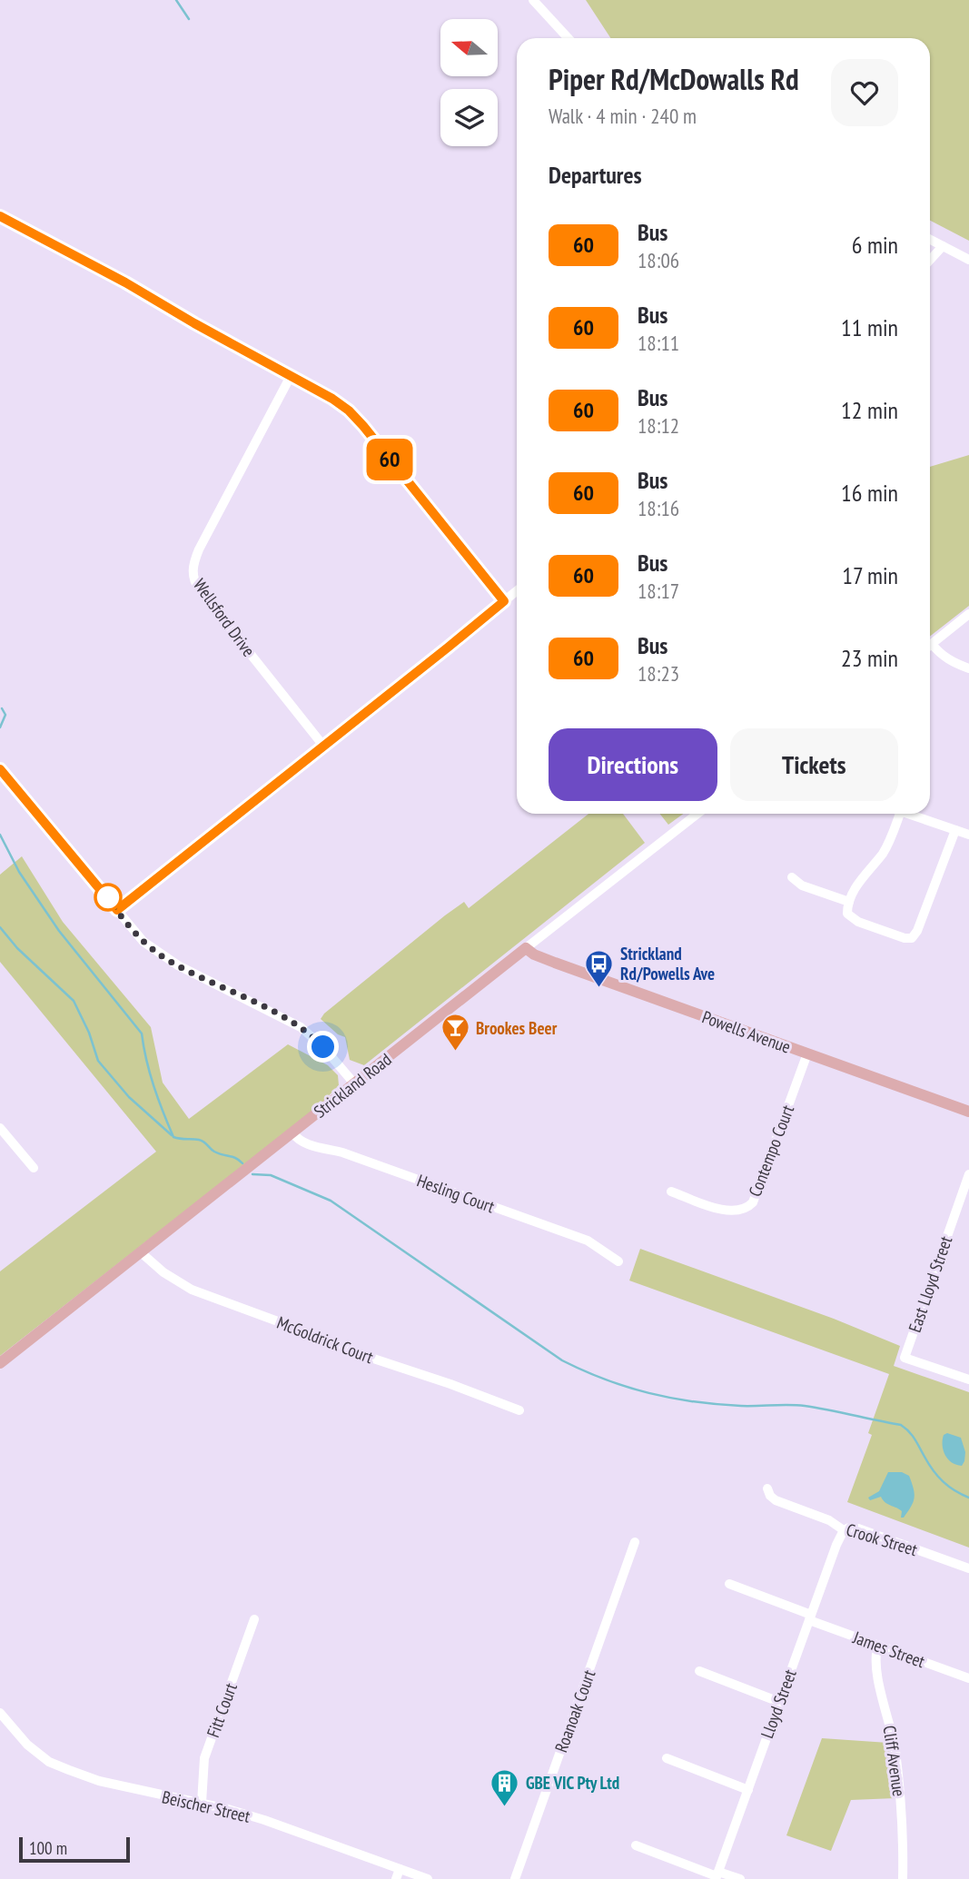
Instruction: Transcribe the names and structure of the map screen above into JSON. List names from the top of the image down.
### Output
{
  "streets": {
    "main road": ["Powells Avenue", "Strickland Road"],
    "street": [
      "Wellsford Drive",
      "Contempo Court",
      "Hesling Court",
      "East Lloyd Street",
      "McGoldrick Court",
      "Crook Street",
      "James Street",
      "Lloyd Street",
      "Fitt Court",
      "Roanoak Court",
      "Cliff Avenue",
      "Beischer Street"
    ]
  },
  "crossings": [
    ["Powells Avenue", "Strickland Road"],
    ["Powells Avenue", "Contempo Court"],
    ["Strickland Road", "Hesling Court"],
    ["Strickland Road", "McGoldrick Court"],
    ["Crook Street", "Lloyd Street"],
    ["James Street", "Lloyd Street"],
    ["James Street", "Cliff Avenue"],
    ["Fitt Court", "Beischer Street"]
  ],
  "places": {
    "bus stop": ["Strickland Rd/Powells Ave"],
    "bar": ["Brookes Beer"],
    "building": ["GBE VIC Pty Ltd"]
  },
  "lines": ["bus line 60"],
  "scale_bar": "100 m",
  "north": "left",
  "page": {
    "on_map": "60",
    "heading": [
      ["Piper Rd/McDowalls Rd", "Walk · 4 min · 240 m"],
      "Departures"
    ],
    "list": [
      {
        "mark": "60",
        "name": "Bus",
        "note": "18:06",
        "value": "6 min"
      },
      {
        "mark": "60",
        "name": "Bus",
        "note": "18:11",
        "value": "11 min"
      },
      {
        "mark": "60",
        "name": "Bus",
        "note": "18:12",
        "value": "12 min"
      },
      {
        "mark": "60",
        "name": "Bus",
        "note": "18:16",
        "value": "16 min"
      },
      {
        "mark": "60",
        "name": "Bus",
        "note": "18:17",
        "value": "17 min"
      },
      {
        "mark": "60",
        "name": "Bus",
        "note": "18:23",
        "value": "23 min"
      }
    ],
    "buttons": ["Directions", "Tickets"],
    "scale": "100 m"
  }
}
